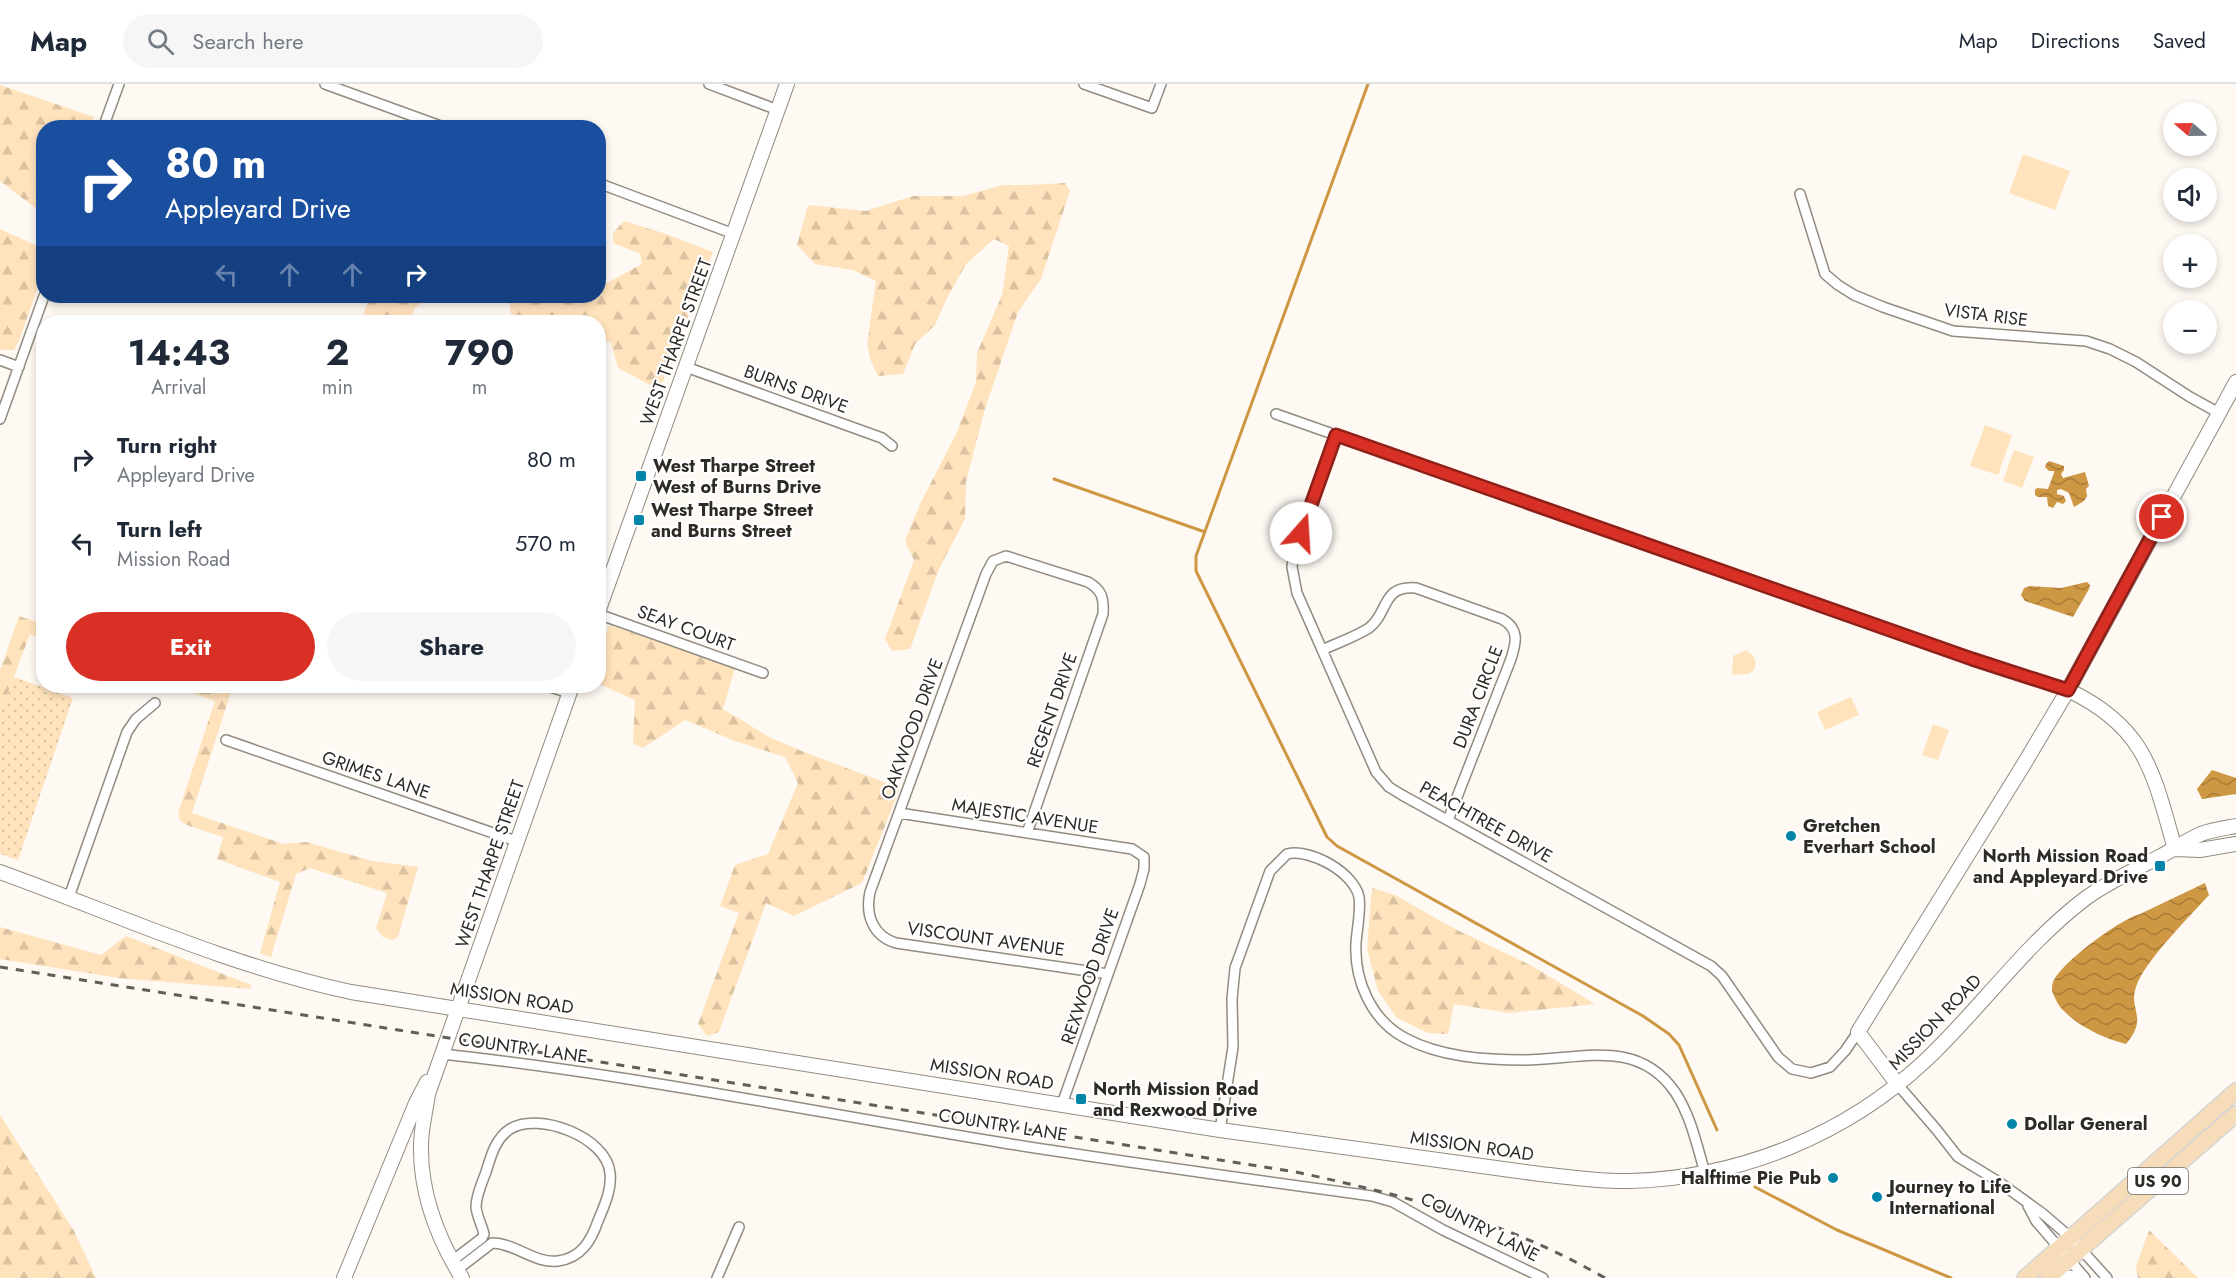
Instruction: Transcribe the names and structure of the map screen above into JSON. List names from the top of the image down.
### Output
{
  "streets": {
    "main road": ["WEST THARPE STREET", "MISSION ROAD", "US 90"],
    "street": [
      "VISTA RISE",
      "BURNS DRIVE",
      "SEAY COURT",
      "DURA CIRCLE",
      "REGENT DRIVE",
      "OAKWOOD DRIVE",
      "GRIMES LANE",
      "MAJESTIC AVENUE",
      "PEACHTREE DRIVE",
      "VISCOUNT AVENUE",
      "REXWOOD DRIVE",
      "COUNTRY LANE"
    ]
  },
  "crossings": [
    ["WEST THARPE STREET", "BURNS DRIVE"],
    ["WEST THARPE STREET", "GRIMES LANE"],
    ["WEST THARPE STREET", "MISSION ROAD"],
    ["WEST THARPE STREET", "COUNTRY LANE"],
    ["DURA CIRCLE", "PEACHTREE DRIVE"],
    ["REGENT DRIVE", "OAKWOOD DRIVE"],
    ["REGENT DRIVE", "MAJESTIC AVENUE"],
    ["OAKWOOD DRIVE", "MAJESTIC AVENUE"],
    ["OAKWOOD DRIVE", "VISCOUNT AVENUE"],
    ["MAJESTIC AVENUE", "REXWOOD DRIVE"],
    ["VISCOUNT AVENUE", "REXWOOD DRIVE"],
    ["REXWOOD DRIVE", "MISSION ROAD"]
  ],
  "places": {
    "transit": [
      "West Tharpe Street West of Burns Drive",
      "West Tharpe Street and Burns Street",
      "North Mission Road and Appleyard Drive",
      "North Mission Road and Rexwood Drive"
    ],
    "other": [
      "Gretchen Everhart School",
      "Dollar General",
      "Halftime Pie Pub",
      "Journey to Life International"
    ]
  },
  "north": "left",
  "page": {
    "header": "Map",
    "search": "Search here",
    "nav": ["Map", "Directions", "Saved"],
    "map_buttons": ["+", "−"],
    "turn": ["80 m", "Appleyard Drive"],
    "eta": [
      "14:43",
      "Arrival",
      "2",
      "min",
      "790",
      "m"
    ],
    "list": [
      {
        "name": "Turn right",
        "note": "Appleyard Drive",
        "value": "80 m"
      },
      {
        "name": "Turn left",
        "note": "Mission Road",
        "value": "570 m"
      }
    ],
    "buttons": ["Exit", "Share"]
  }
}
